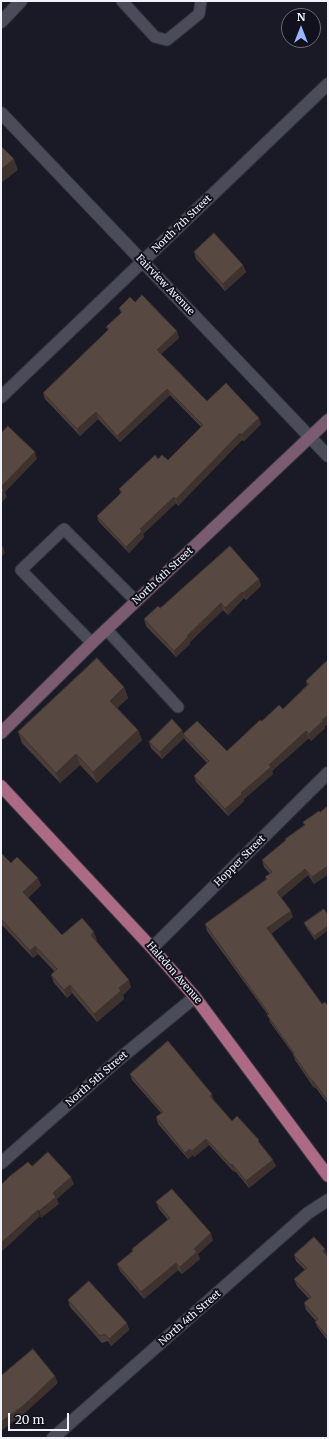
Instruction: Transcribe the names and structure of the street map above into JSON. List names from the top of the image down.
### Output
{
  "streets": {
    "main road": ["North 6th Street", "Haledon Avenue"],
    "street": [
      "North 7th Street",
      "Fairview Avenue",
      "Hopper Street",
      "North 5th Street",
      "North 4th Street"
    ]
  },
  "crossings": [
    ["North 7th Street", "Fairview Avenue"],
    ["Fairview Avenue", "North 6th Street"],
    ["Hopper Street", "Haledon Avenue"],
    ["Haledon Avenue", "North 5th Street"]
  ],
  "scale_bar": "20 m",
  "north": "top"
}
